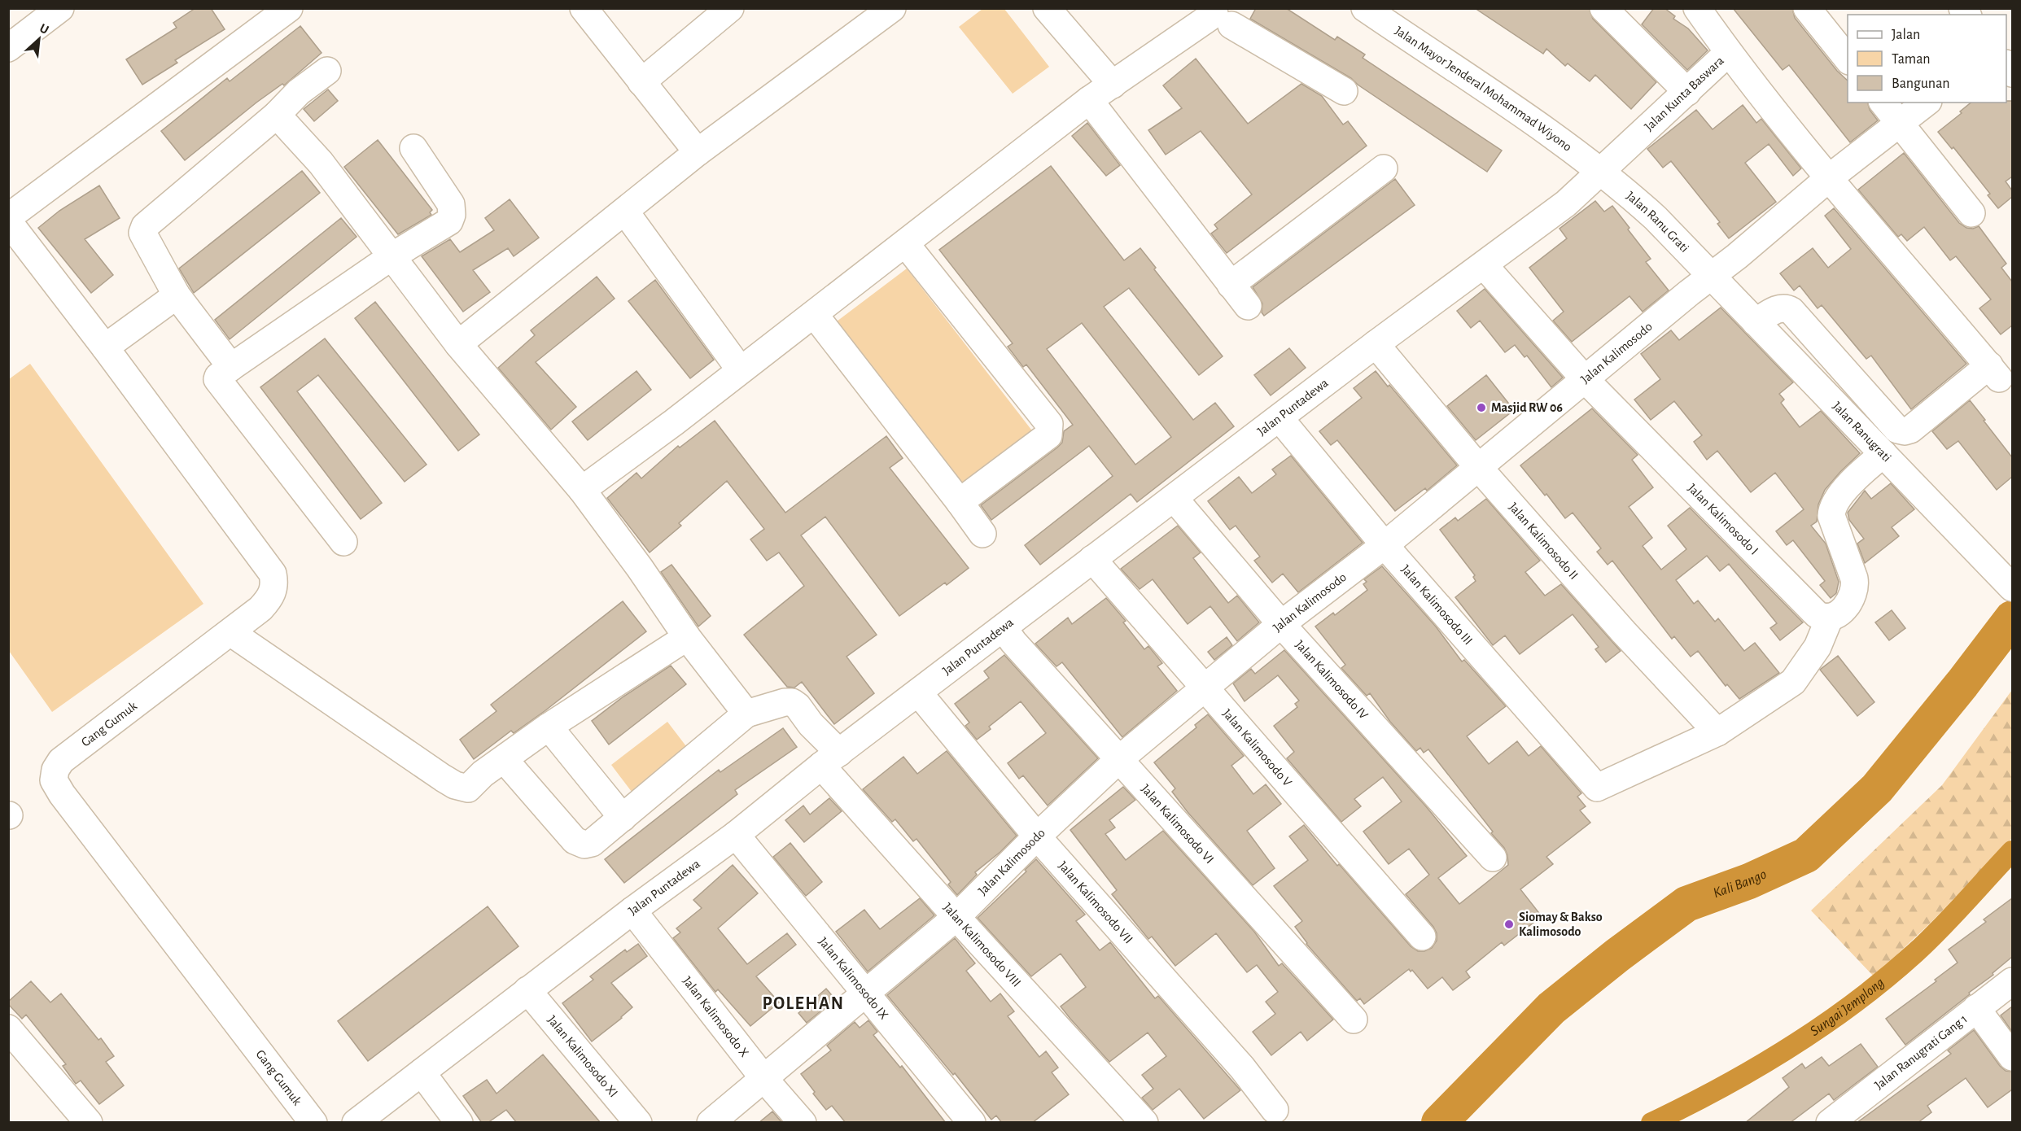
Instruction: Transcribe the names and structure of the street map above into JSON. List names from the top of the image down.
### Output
{
  "streets": {
    "street": [
      "Jalan Mayor Jenderal Mohammad Wiyono",
      "Jalan Kunta Baswara",
      "Jalan Ranu Grati",
      "Jalan Kalimosodo",
      "Jalan Puntadewa",
      "Jalan Ranugrati",
      "Jalan Kalimosodo I",
      "Jalan Kalimosodo II",
      "Jalan Kalimosodo III",
      "Jalan Kalimosodo IV",
      "Gang Gumuk",
      "Jalan Kalimosodo V",
      "Jalan Kalimosodo VI",
      "Jalan Kalimosodo VII",
      "Jalan Kalimosodo VIII",
      "Jalan Kalimosodo IX",
      "Jalan Kalimosodo X",
      "Jalan Ranugrati Gang 1",
      "Jalan Kalimosodo XI"
    ]
  },
  "crossings": [
    ["Jalan Mayor Jenderal Mohammad Wiyono", "Jalan Kunta Baswara"],
    ["Jalan Mayor Jenderal Mohammad Wiyono", "Jalan Ranu Grati"],
    ["Jalan Mayor Jenderal Mohammad Wiyono", "Jalan Puntadewa"],
    ["Jalan Kunta Baswara", "Jalan Ranu Grati"],
    ["Jalan Kunta Baswara", "Jalan Puntadewa"],
    ["Jalan Ranu Grati", "Jalan Kalimosodo"],
    ["Jalan Ranu Grati", "Jalan Puntadewa"],
    ["Jalan Ranu Grati", "Jalan Ranugrati"],
    ["Jalan Kalimosodo", "Jalan Ranugrati"],
    ["Jalan Kalimosodo", "Jalan Kalimosodo I"],
    ["Jalan Kalimosodo", "Jalan Kalimosodo II"],
    ["Jalan Kalimosodo", "Jalan Kalimosodo III"],
    ["Jalan Kalimosodo", "Jalan Kalimosodo IV"],
    ["Jalan Kalimosodo", "Jalan Kalimosodo V"],
    ["Jalan Kalimosodo", "Jalan Kalimosodo VI"],
    ["Jalan Kalimosodo", "Jalan Kalimosodo VII"],
    ["Jalan Kalimosodo", "Jalan Kalimosodo VIII"],
    ["Jalan Kalimosodo", "Jalan Kalimosodo IX"],
    ["Jalan Kalimosodo", "Jalan Kalimosodo X"],
    ["Jalan Puntadewa", "Jalan Kalimosodo I"],
    ["Jalan Puntadewa", "Jalan Kalimosodo II"],
    ["Jalan Puntadewa", "Jalan Kalimosodo III"],
    ["Jalan Puntadewa", "Jalan Kalimosodo IV"],
    ["Jalan Puntadewa", "Jalan Kalimosodo V"],
    ["Jalan Puntadewa", "Jalan Kalimosodo VI"],
    ["Jalan Puntadewa", "Jalan Kalimosodo VII"],
    ["Jalan Puntadewa", "Jalan Kalimosodo VIII"],
    ["Jalan Puntadewa", "Jalan Kalimosodo IX"],
    ["Jalan Puntadewa", "Jalan Kalimosodo X"],
    ["Jalan Puntadewa", "Jalan Kalimosodo XI"],
    ["Jalan Kalimosodo II", "Jalan Kalimosodo III"]
  ],
  "districts": ["POLEHAN"],
  "water": ["Kali Bango", "Sungai Jemplong"],
  "places": ["Masjid RW 06", "Siomay & Bakso Kalimosodo"],
  "legend": ["Jalan", "Taman", "Bangunan"],
  "north": "top right"
}
